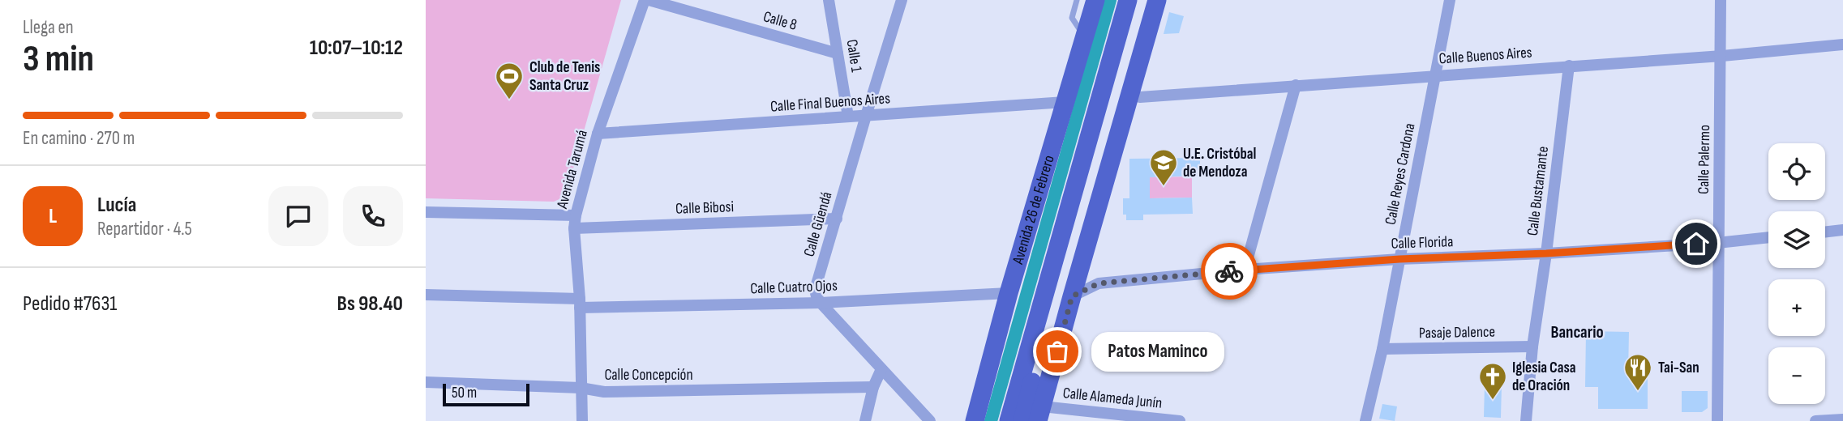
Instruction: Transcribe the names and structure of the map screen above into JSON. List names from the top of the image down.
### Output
{
  "streets": {
    "main road": ["Avenida 26 de Febrero"],
    "street": [
      "Calle 8",
      "Calle 1",
      "Calle Buenos Aires",
      "Calle Final Buenos Aires",
      "Calle Palermo",
      "Avenida Tarumá",
      "Calle Reyes Cardona",
      "Calle Bustamante",
      "Calle Bibosi",
      "Calle Güendá",
      "Calle Florida",
      "Calle Cuatro Ojos",
      "Pasaje Dalence",
      "Calle Concepción",
      "Calle Alameda Junín"
    ]
  },
  "crossings": [
    ["Calle 8", "Calle 1"],
    ["Calle 8", "Avenida Tarumá"],
    ["Calle 1", "Calle Final Buenos Aires"],
    ["Calle Buenos Aires", "Calle Palermo"],
    ["Calle Buenos Aires", "Calle Reyes Cardona"],
    ["Calle Buenos Aires", "Calle Bustamante"],
    ["Calle Final Buenos Aires", "Avenida Tarumá"],
    ["Calle Final Buenos Aires", "Avenida 26 de Febrero"],
    ["Calle Final Buenos Aires", "Calle Güendá"],
    ["Calle Palermo", "Calle Florida"],
    ["Avenida Tarumá", "Calle Bibosi"],
    ["Avenida Tarumá", "Calle Cuatro Ojos"],
    ["Avenida Tarumá", "Calle Concepción"],
    ["Calle Reyes Cardona", "Calle Florida"],
    ["Calle Reyes Cardona", "Pasaje Dalence"],
    ["Calle Bustamante", "Calle Florida"],
    ["Calle Bustamante", "Pasaje Dalence"],
    ["Calle Bibosi", "Calle Güendá"],
    ["Avenida 26 de Febrero", "Calle Cuatro Ojos"],
    ["Calle Güendá", "Calle Cuatro Ojos"]
  ],
  "districts": ["Bancario"],
  "places": {
    "sports": ["Club de Tenis Santa Cruz"],
    "school or university": ["U.E. Cristóbal de Mendoza"],
    "other": ["Patos Maminco"],
    "restaurant": ["Tai-San"],
    "church": ["Iglesia Casa de Oración"]
  },
  "scale_bar": "50 m",
  "page": {
    "heading": ["3 min", "Llega en", "10:07–10:12"],
    "panel": [
      "Lucía",
      "Repartidor · 4.5",
      "Pedido #7631",
      "Bs 98.40"
    ],
    "bar": "En camino · 270 m",
    "map_buttons": ["+", "−"],
    "round": "L",
    "bubble": "Patos Maminco",
    "scale": "50 m"
  }
}
